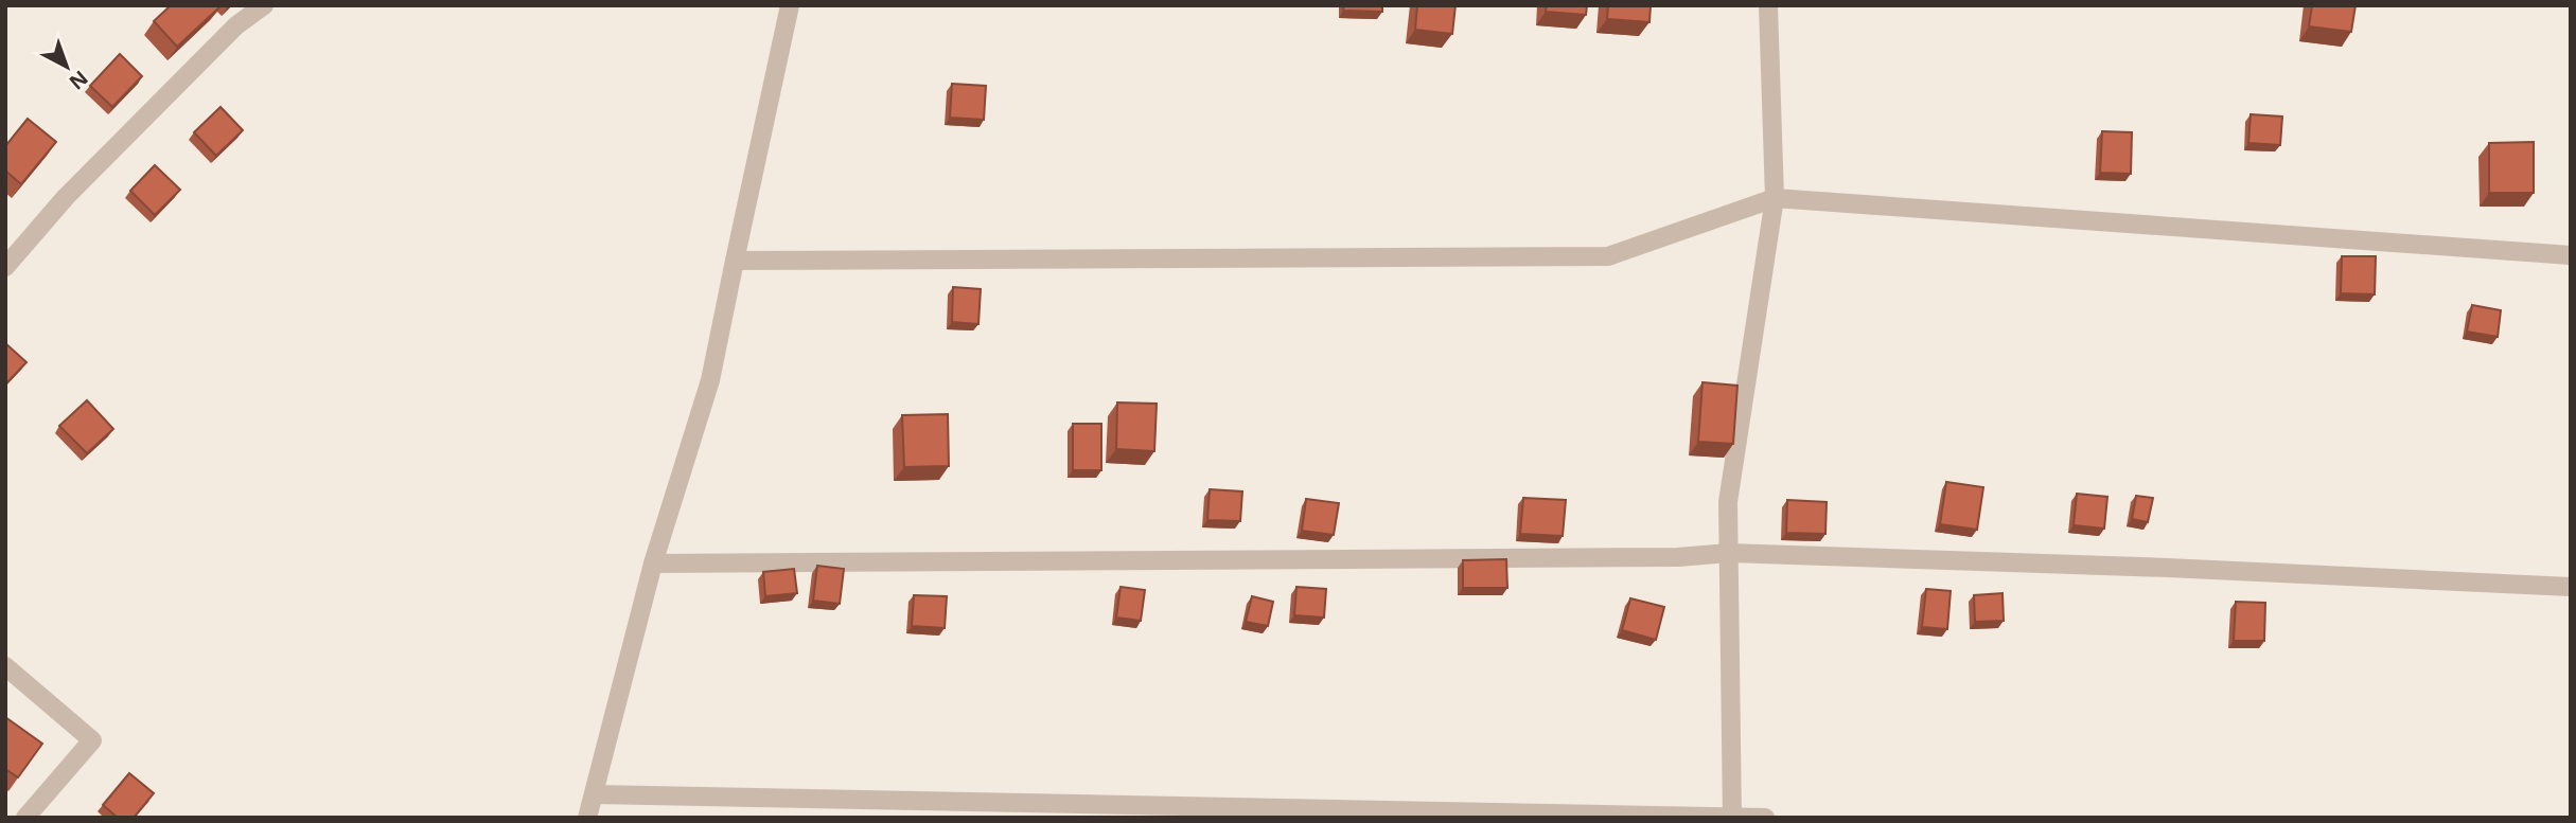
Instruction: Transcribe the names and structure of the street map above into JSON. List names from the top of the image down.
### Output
{
  "north": "bottom right"
}
